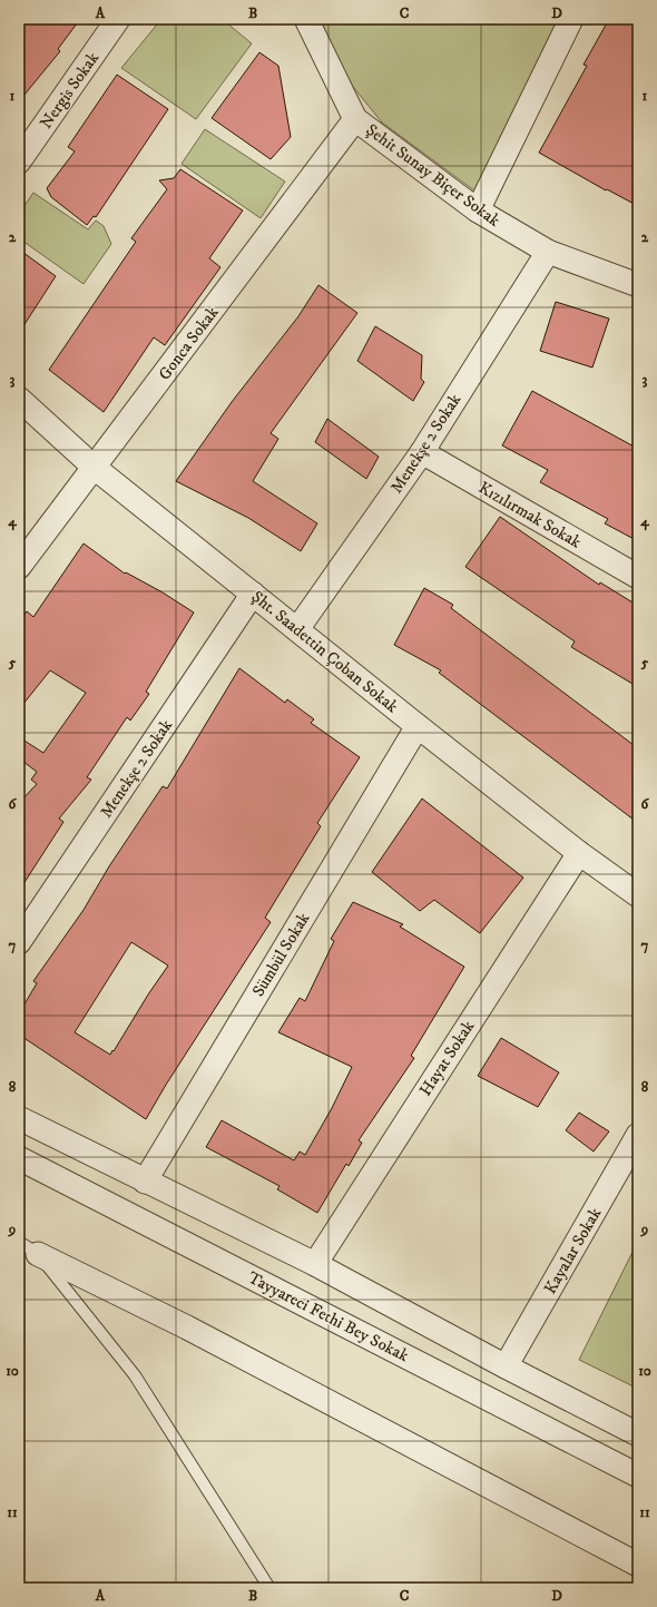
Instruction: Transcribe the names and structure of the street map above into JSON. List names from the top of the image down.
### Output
{
  "streets": {
    "street": [
      "Nergis Sokak",
      "Şehit Sunay Biçer Sokak",
      "Gonca Sokak",
      "Menekşe 2 Sokak",
      "Kızılırmak Sokak",
      "Şht. Saadettin Çoban Sokak",
      "Sümbül Sokak",
      "Hayat Sokak",
      "Kayalar Sokak",
      "Tayyareci Fethi Bey Sokak"
    ]
  },
  "crossings": [
    ["Şehit Sunay Biçer Sokak", "Gonca Sokak"],
    ["Şehit Sunay Biçer Sokak", "Menekşe 2 Sokak"],
    ["Gonca Sokak", "Şht. Saadettin Çoban Sokak"],
    ["Menekşe 2 Sokak", "Kızılırmak Sokak"],
    ["Menekşe 2 Sokak", "Şht. Saadettin Çoban Sokak"],
    ["Şht. Saadettin Çoban Sokak", "Sümbül Sokak"],
    ["Şht. Saadettin Çoban Sokak", "Hayat Sokak"]
  ],
  "grid": {
    "columns": [
      "A",
      "B",
      "C",
      "D"
    ],
    "rows": [
      "1",
      "2",
      "3",
      "4",
      "5",
      "6",
      "7",
      "8",
      "9",
      "10",
      "11"
    ]
  }
}
